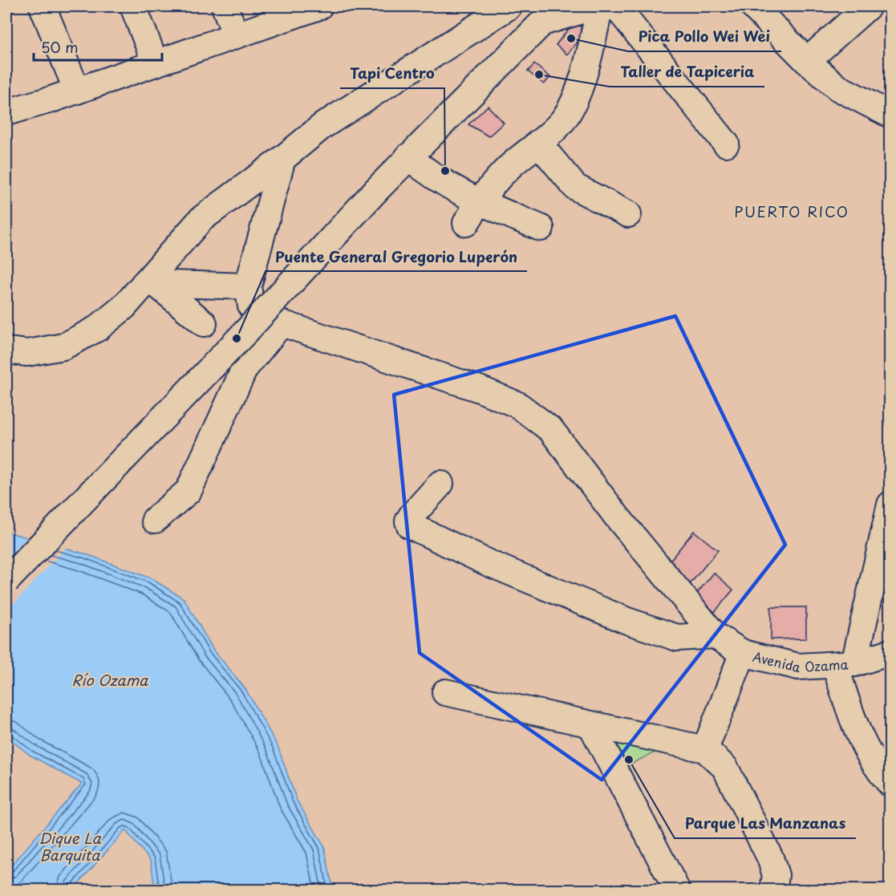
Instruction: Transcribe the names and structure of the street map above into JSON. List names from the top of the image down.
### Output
{
  "streets": {
    "street": ["Avenida Ozama"]
  },
  "districts": ["PUERTO RICO"],
  "water": ["Río Ozama", "Dique La Barquita"],
  "places": [
    "Pica Pollo Wei Wei",
    "Taller de Tapiceria",
    "Tapi Centro",
    "Puente General Gregorio Luperón",
    "Parque Las Manzanas"
  ],
  "scale_bar": "50 m"
}
